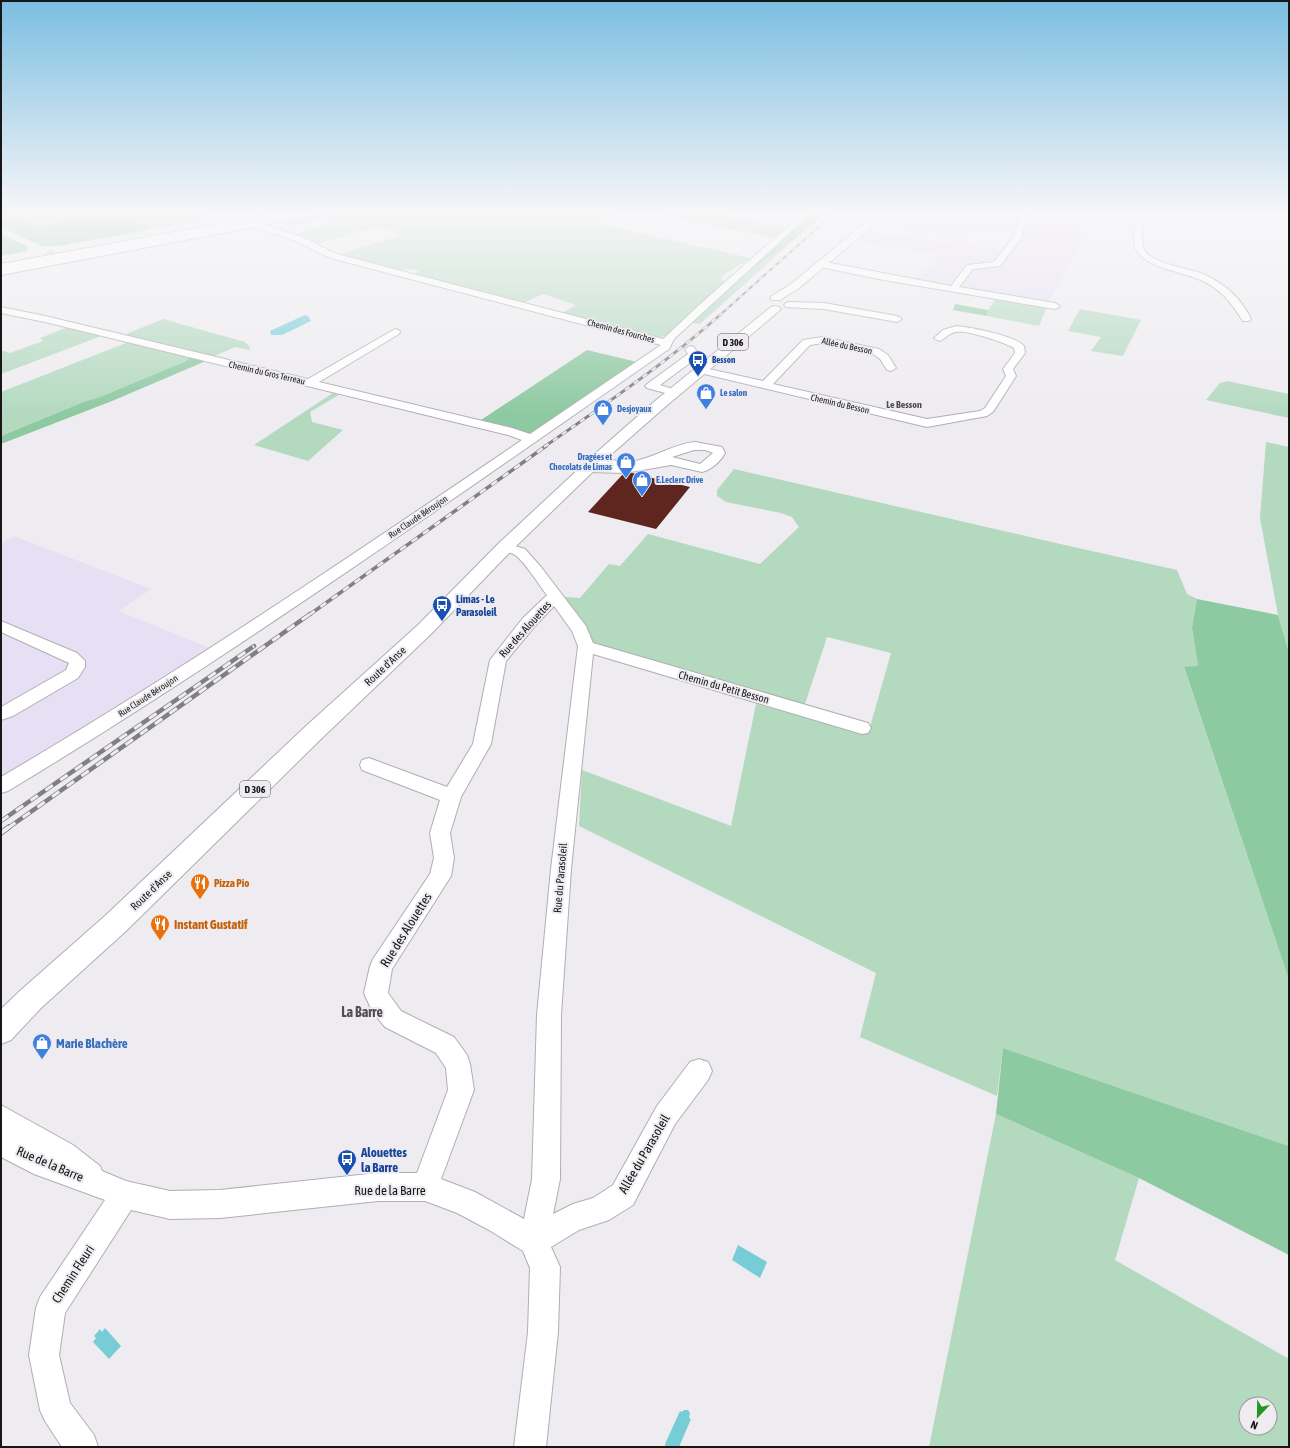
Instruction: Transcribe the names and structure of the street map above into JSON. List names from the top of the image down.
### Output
{
  "streets": {
    "main road": ["D 306", "Route d'Anse"],
    "street": [
      "Chemin des Fourches",
      "Allée du Besson",
      "Chemin du Gros Terreau",
      "Chemin du Besson",
      "Rue Claude Béroujon",
      "Rue des Alouettes",
      "Chemin du Petit Besson",
      "Rue du Parasoleil",
      "Allée du Parasoleil",
      "Rue de la Barre",
      "Chemin Fleuri"
    ]
  },
  "crossings": [
    ["Chemin des Fourches", "Rue Claude Béroujon"],
    ["Allée du Besson", "Chemin du Besson"],
    ["Chemin du Gros Terreau", "Rue Claude Béroujon"],
    ["Chemin du Besson", "Route d'Anse"],
    ["Rue des Alouettes", "Rue du Parasoleil"],
    ["Rue des Alouettes", "Rue de la Barre"],
    ["Route d'Anse", "Rue du Parasoleil"],
    ["Chemin du Petit Besson", "Rue du Parasoleil"],
    ["Rue du Parasoleil", "Allée du Parasoleil"],
    ["Rue du Parasoleil", "Rue de la Barre"],
    ["Allée du Parasoleil", "Rue de la Barre"],
    ["Rue de la Barre", "Chemin Fleuri"]
  ],
  "districts": ["Le Besson", "La Barre"],
  "places": {
    "bus stop": ["Besson", "Limas - Le Parasoleil", "Alouettes la Barre"],
    "shop": [
      "Le salon",
      "Desjoyaux",
      "Dragées et Chocolats de Limas",
      "E.Leclerc Drive",
      "Marie Blachère"
    ],
    "restaurant": ["Pizza Pio", "Instant Gustatif"]
  },
  "north": "bottom"
}
